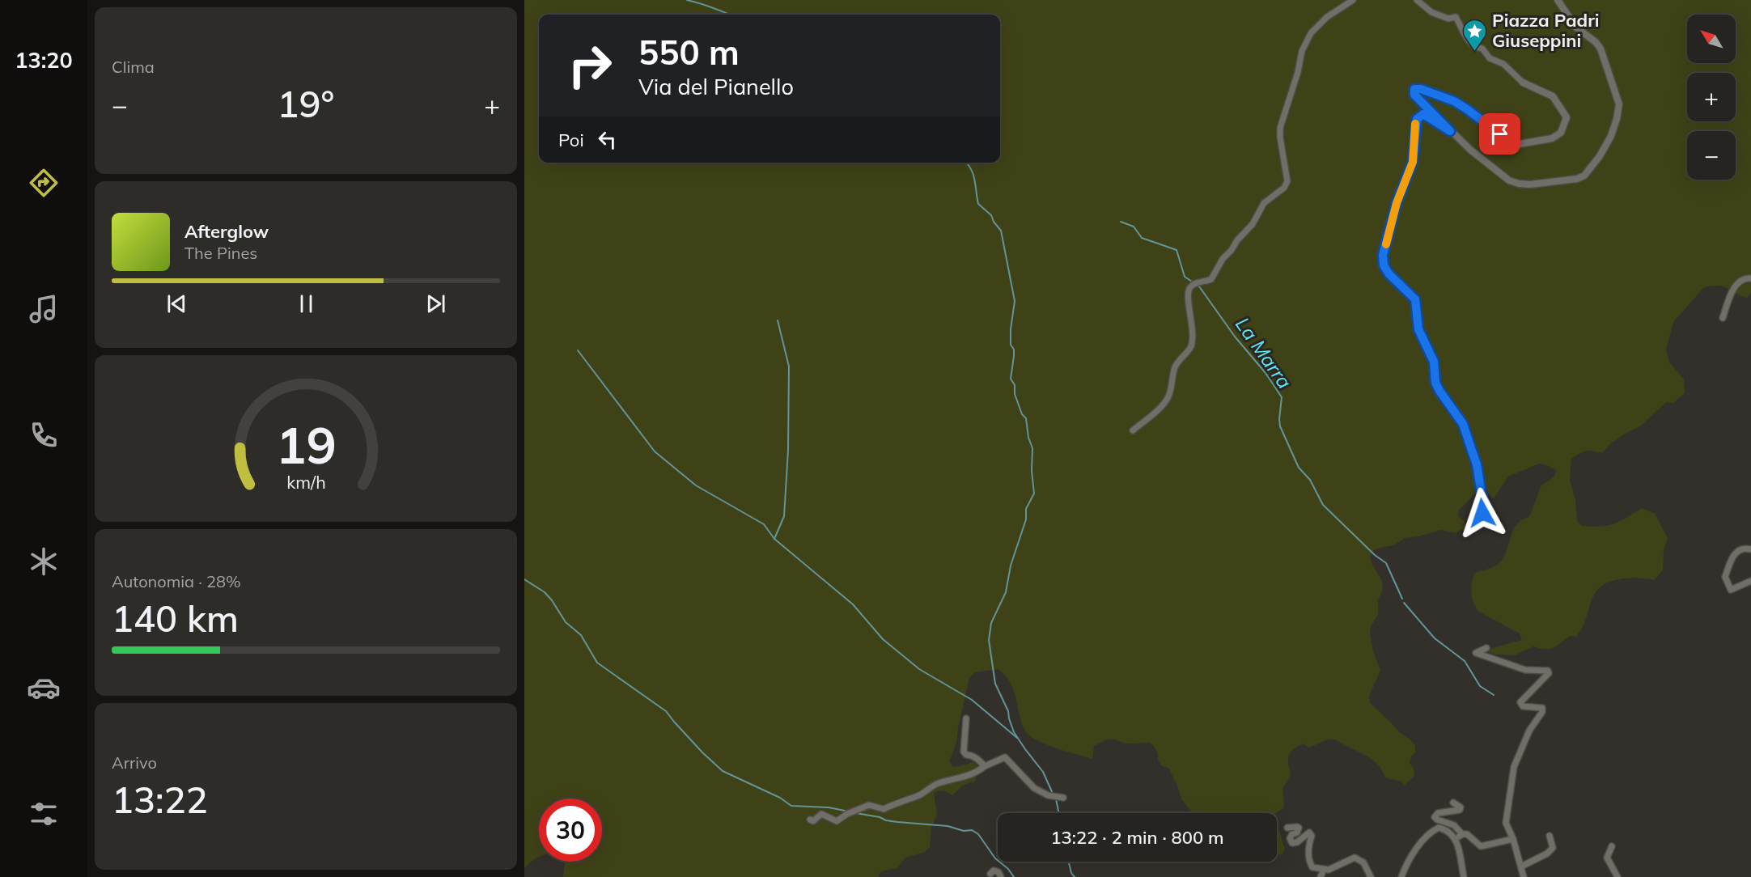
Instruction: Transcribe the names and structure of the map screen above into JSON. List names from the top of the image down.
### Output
{
  "water": ["La Marra"],
  "places": {
    "place": ["Piazza Padri Giuseppini"]
  },
  "north": "top left",
  "page": {
    "tabs": "13:20",
    "tile": [
      "Clima",
      ["Autonomia · 28%", "140 km"],
      ["Arrivo", "13:22"]
    ],
    "map_buttons": ["+", "−"],
    "turn": ["550 m", "Via del Pianello"],
    "heat": ["−", "19°", "+"],
    "then": "Poi",
    "song": ["Afterglow", "The Pines"],
    "limit": "30",
    "trip": "13:22 · 2 min · 800 m",
    "gauge": ["19", "km/h"]
  }
}
